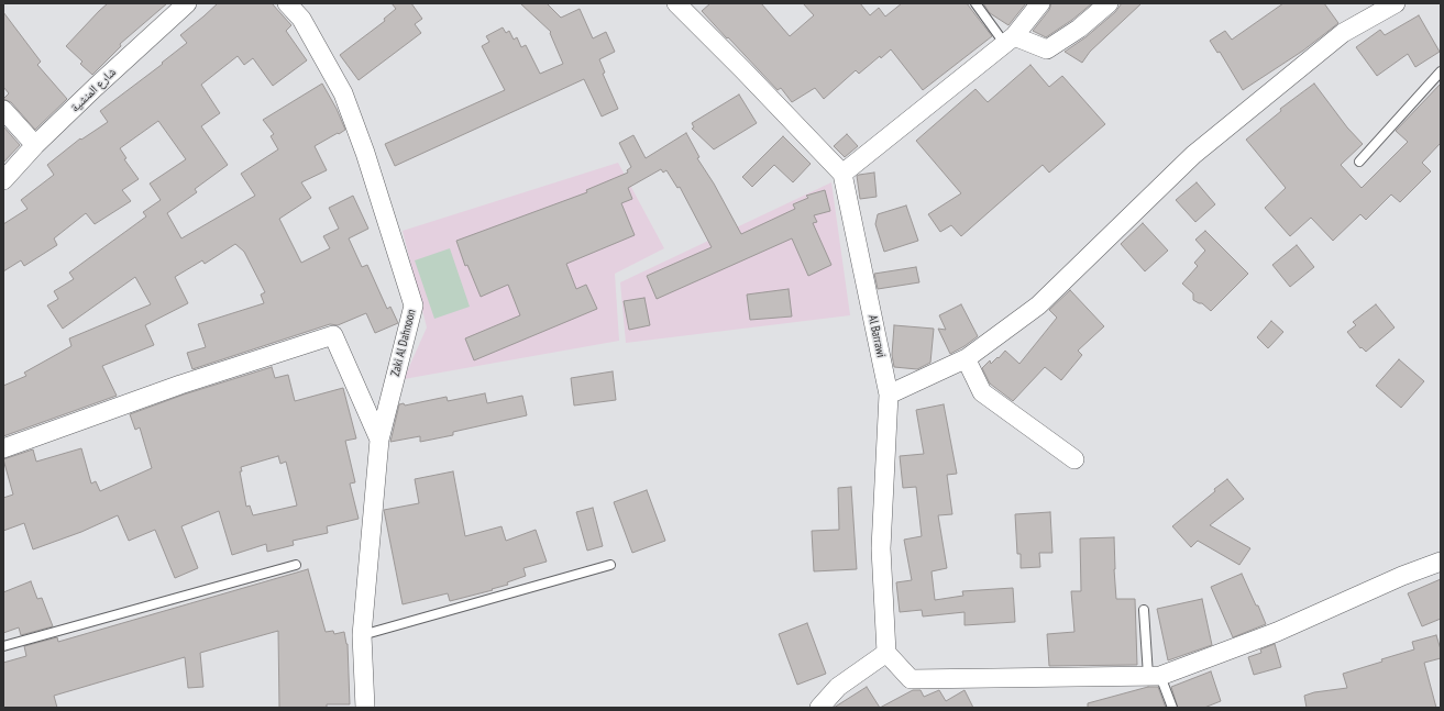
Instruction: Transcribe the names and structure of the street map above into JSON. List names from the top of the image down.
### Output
{
  "streets": {
    "street": ["شارع المنشية", "Al Barrawi", "Zaki Al Dahnoon"]
  }
}
